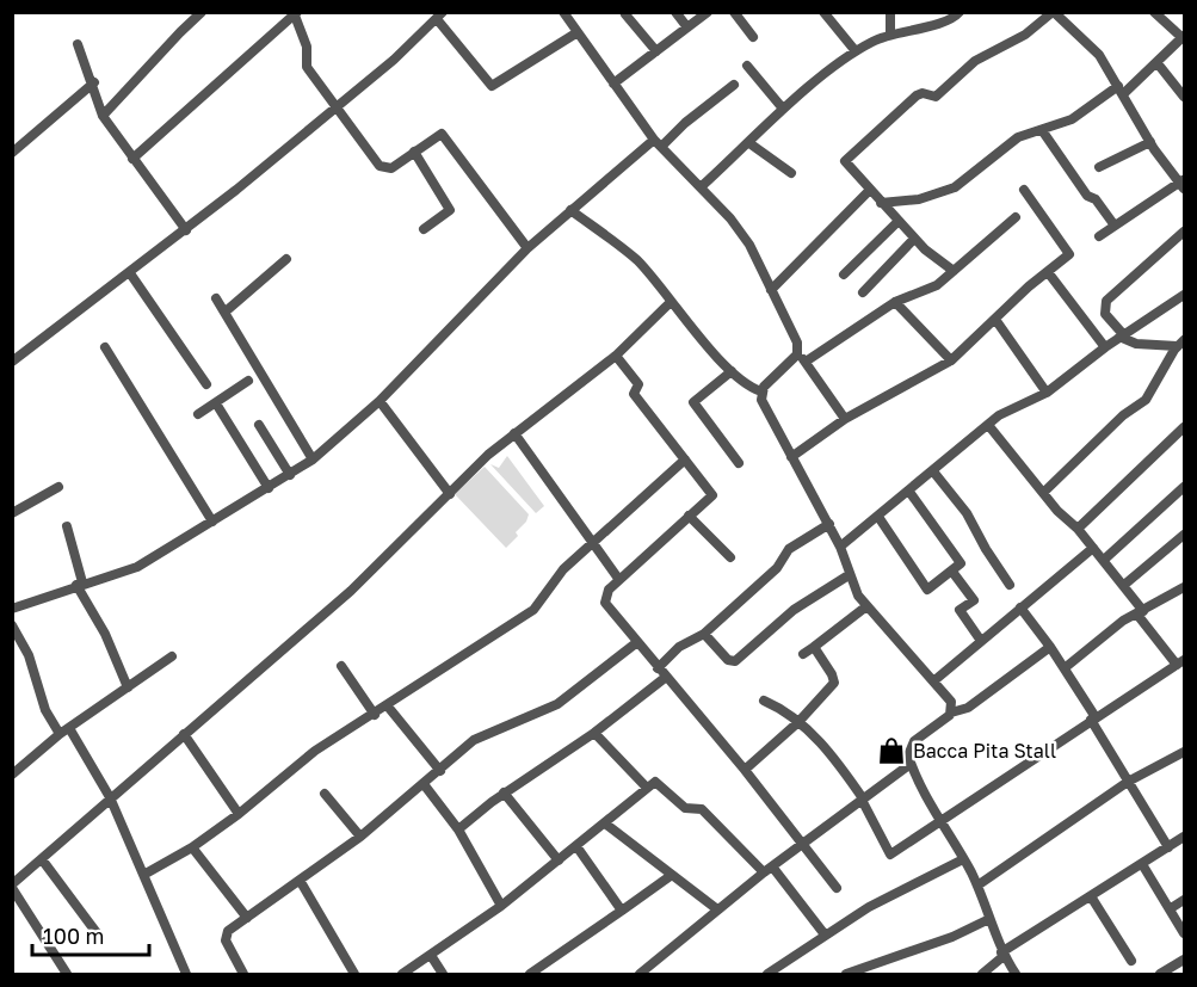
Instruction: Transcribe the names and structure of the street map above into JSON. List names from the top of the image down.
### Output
{
  "places": {
    "shop": ["Bacca Pita Stall"]
  },
  "scale_bar": "100 m"
}
